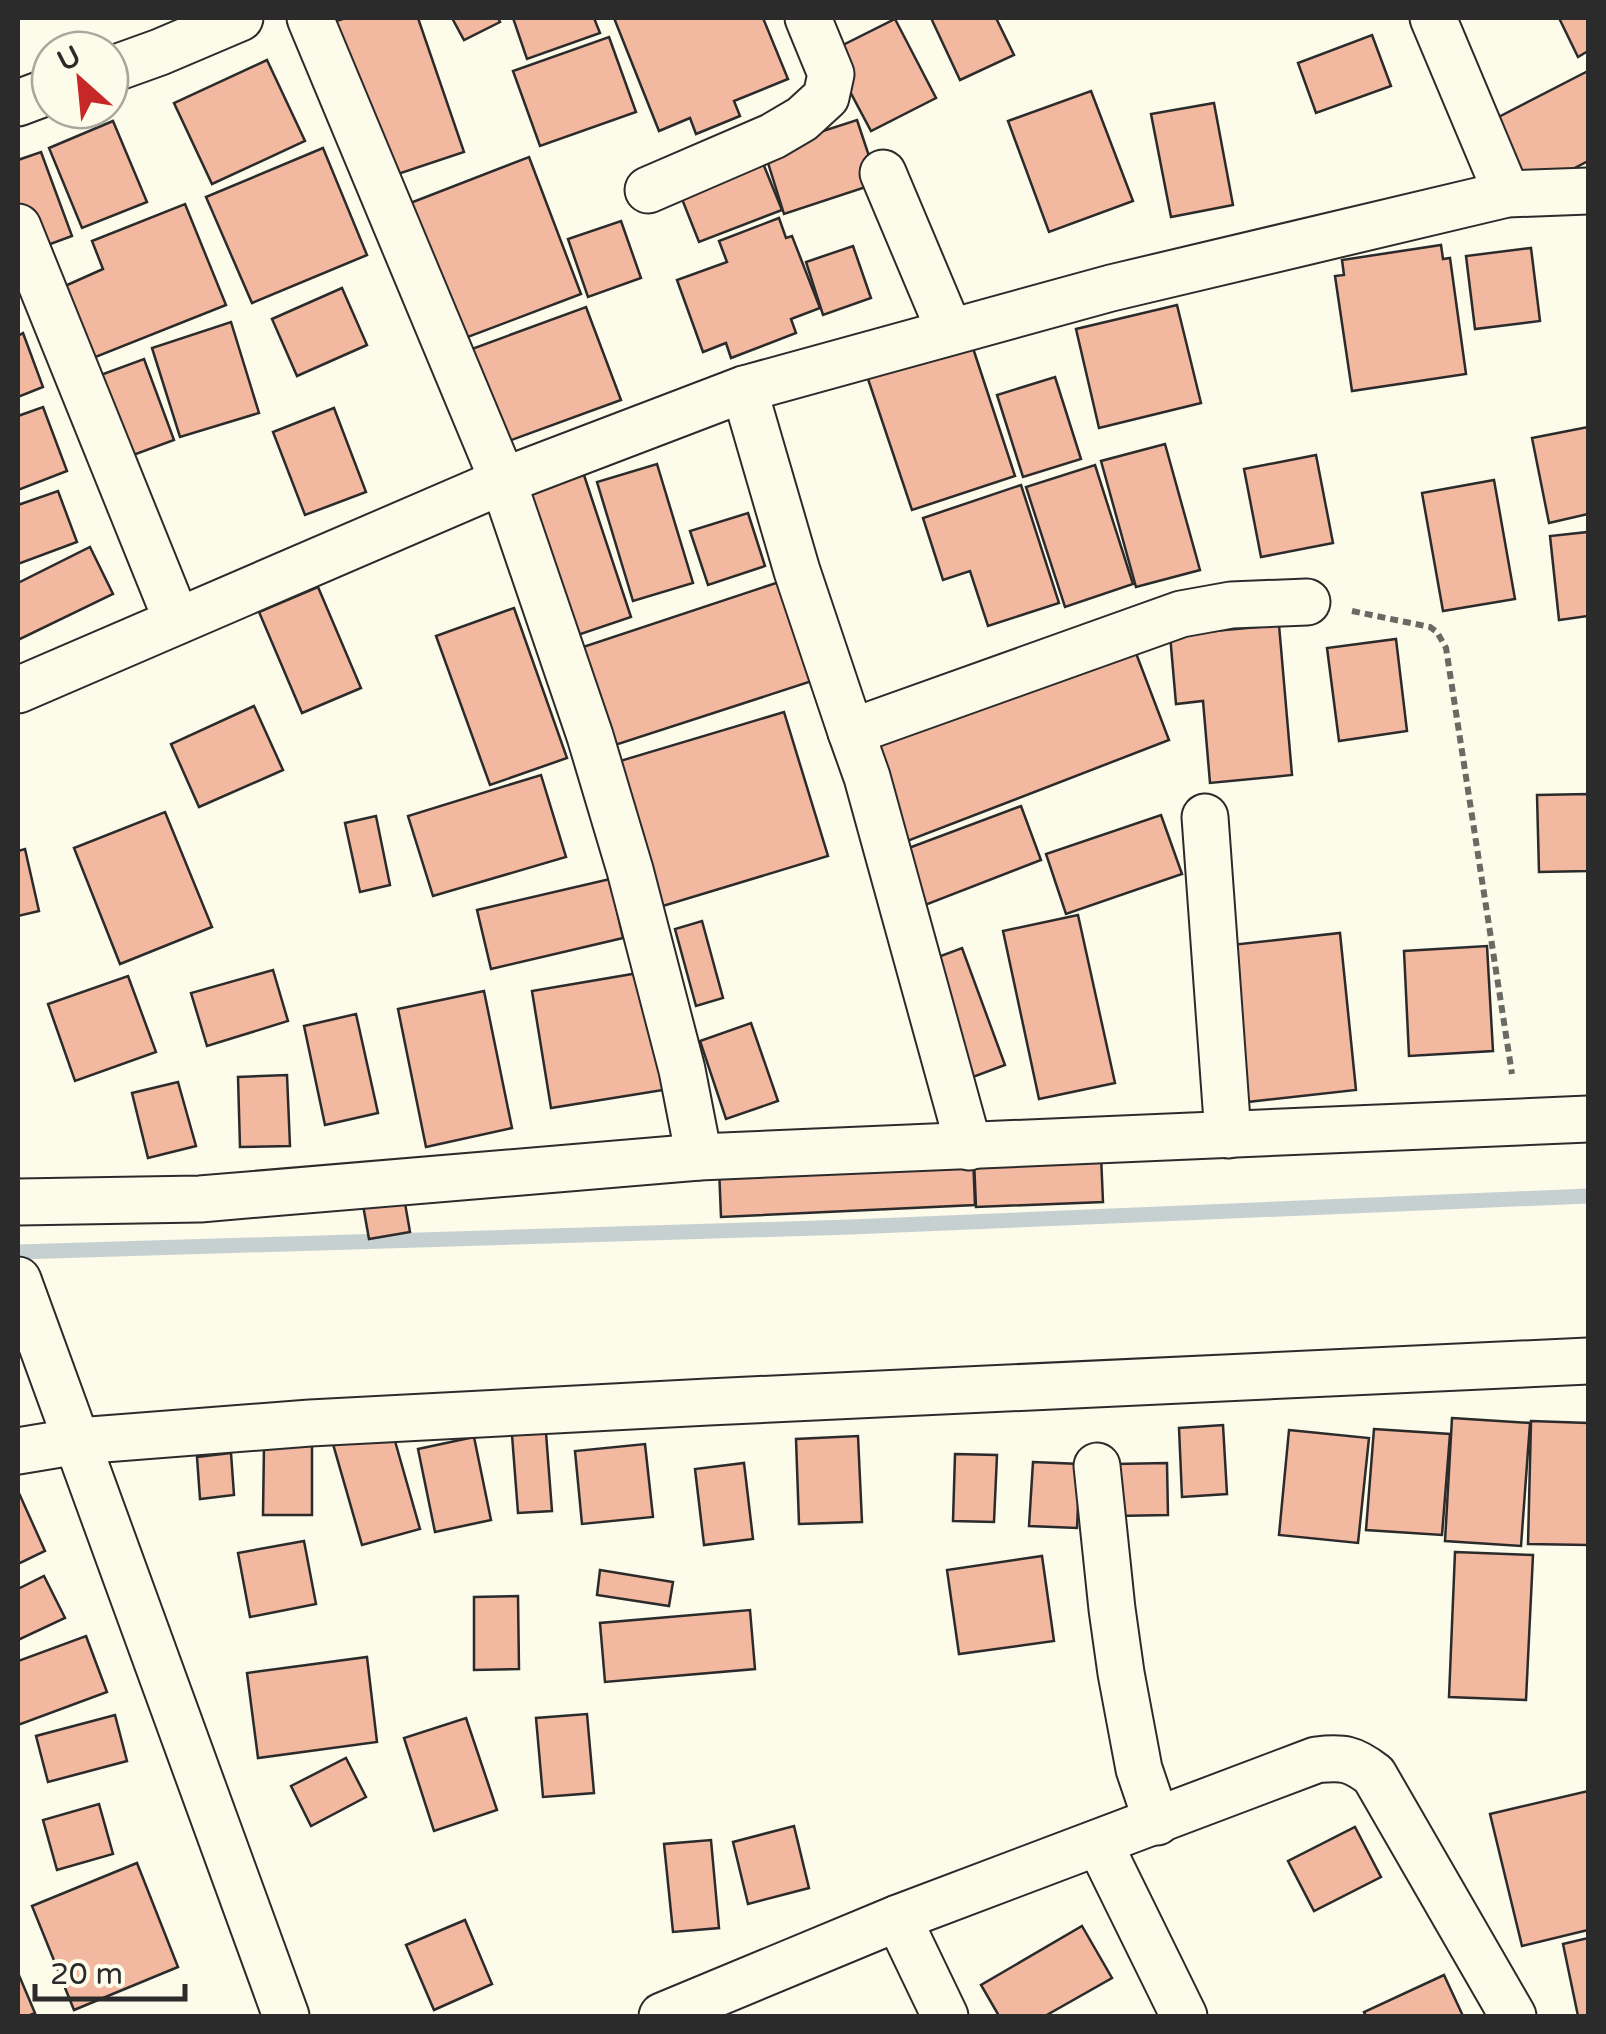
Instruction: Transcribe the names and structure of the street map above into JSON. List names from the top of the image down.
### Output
{
  "scale_bar": "20 m",
  "north": "top left"
}
